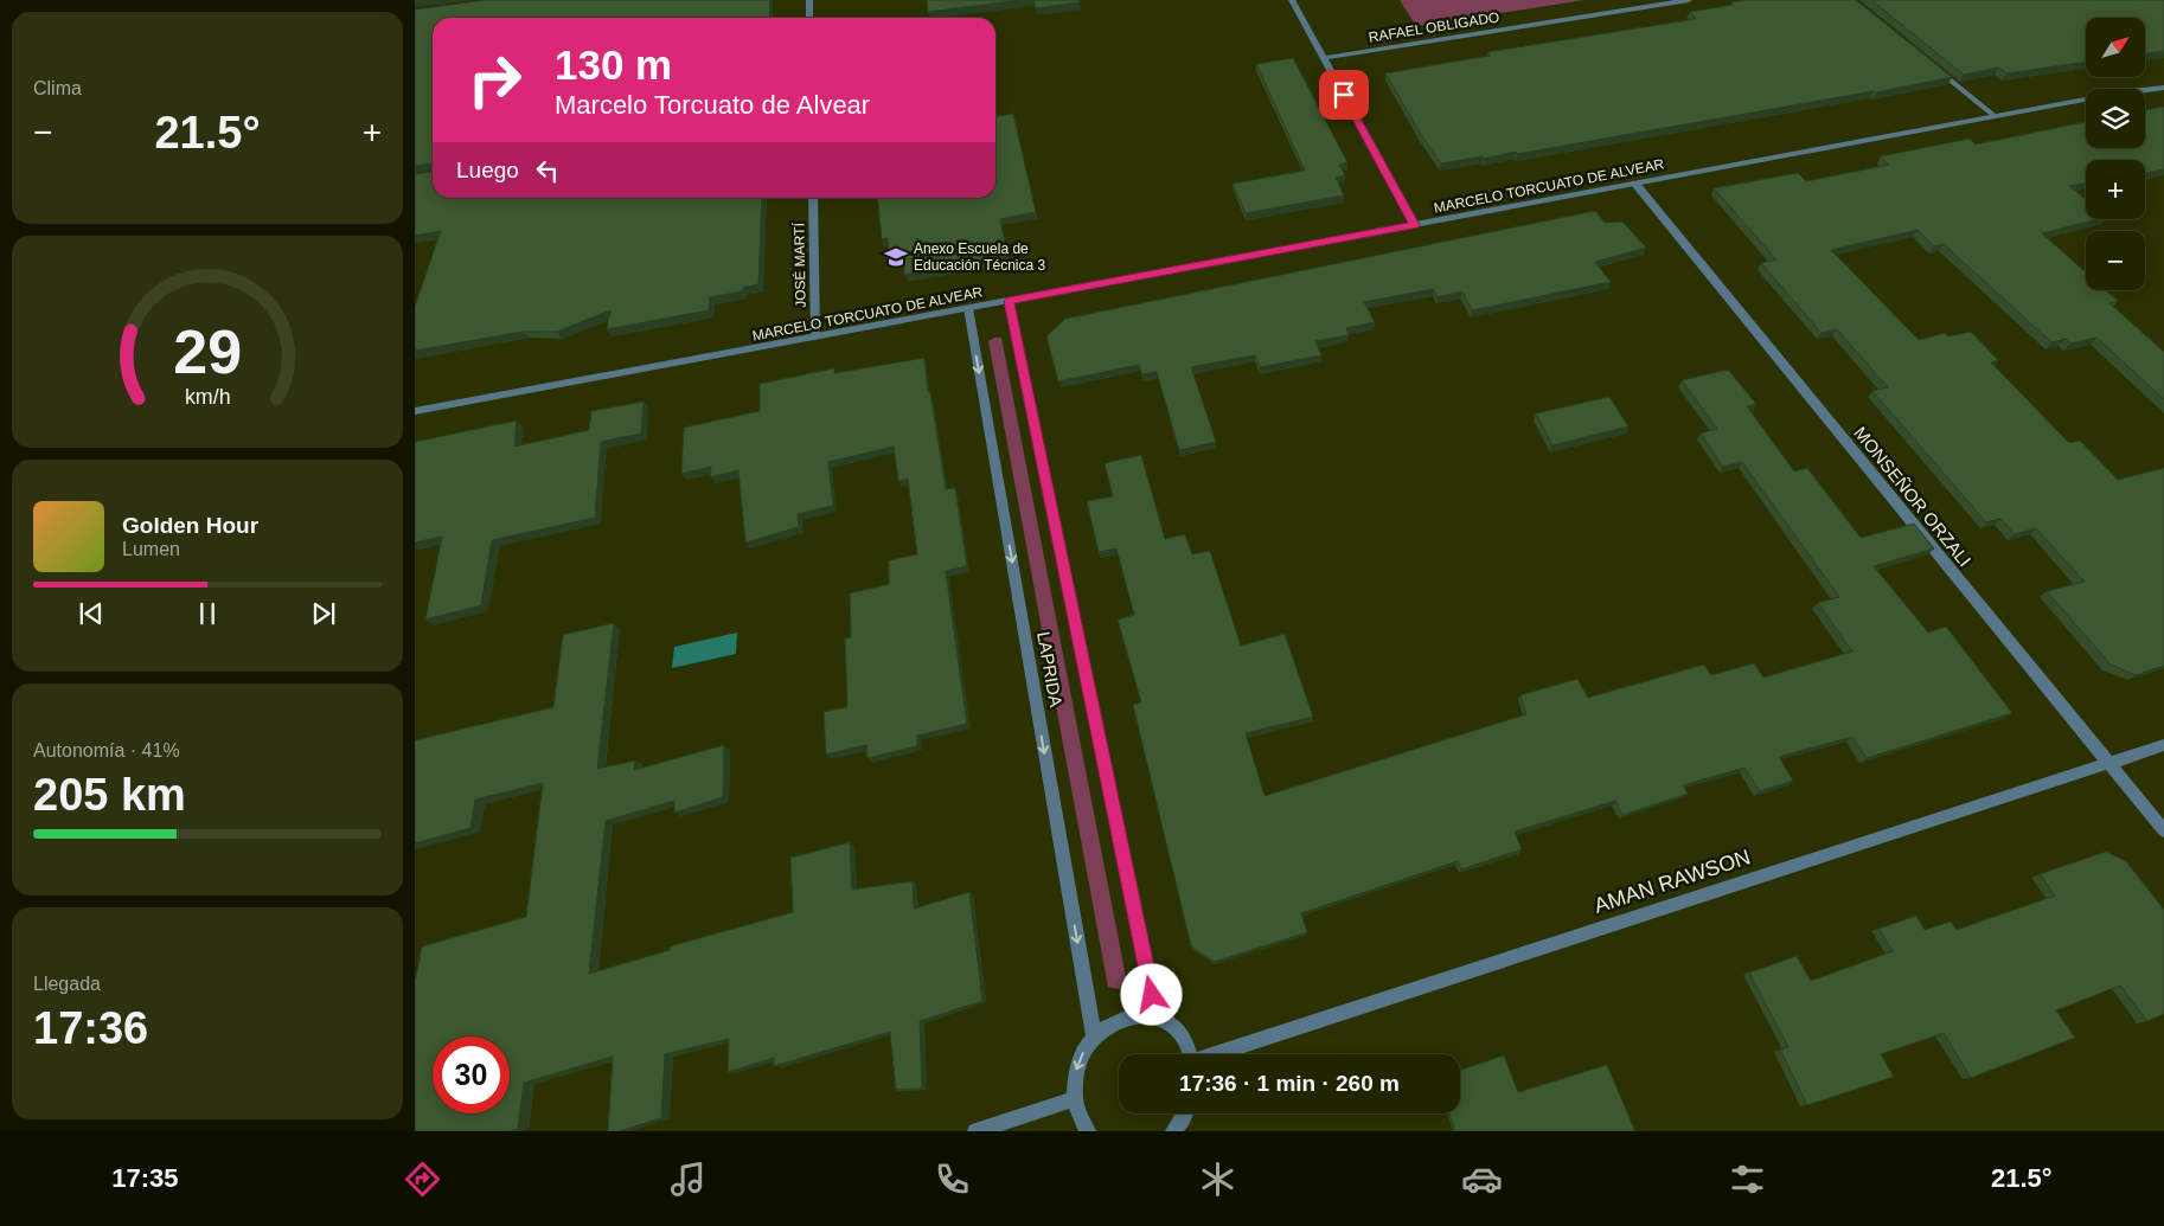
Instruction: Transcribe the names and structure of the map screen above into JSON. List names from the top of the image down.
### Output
{
  "streets": {
    "street": [
      "RAFAEL OBLIGADO",
      "MARCELO TORCUATO DE ALVEAR",
      "JOSÉ MARTÍ",
      "MONSEÑOR ORZALI",
      "LAPRIDA",
      "AMAN RAWSON"
    ]
  },
  "crossings": [
    ["MARCELO TORCUATO DE ALVEAR", "JOSÉ MARTÍ"],
    ["MARCELO TORCUATO DE ALVEAR", "MONSEÑOR ORZALI"],
    ["MARCELO TORCUATO DE ALVEAR", "LAPRIDA"],
    ["MONSEÑOR ORZALI", "AMAN RAWSON"]
  ],
  "places": {
    "school or university": ["Anexo Escuela de Educación Técnica 3"]
  },
  "north": "top right",
  "page": {
    "tile": [
      "Clima",
      ["Autonomía · 41%", "205 km"],
      ["Llegada", "17:36"]
    ],
    "map_buttons": ["+", "−"],
    "turn": ["130 m", "Marcelo Torcuato de Alvear"],
    "heat": ["−", "21.5°", "+"],
    "then": "Luego",
    "song": ["Golden Hour", "Lumen"],
    "limit": "30",
    "trip": "17:36 · 1 min · 260 m",
    "tabs": ["17:35", "21.5°"],
    "gauge": ["29", "km/h"]
  }
}
